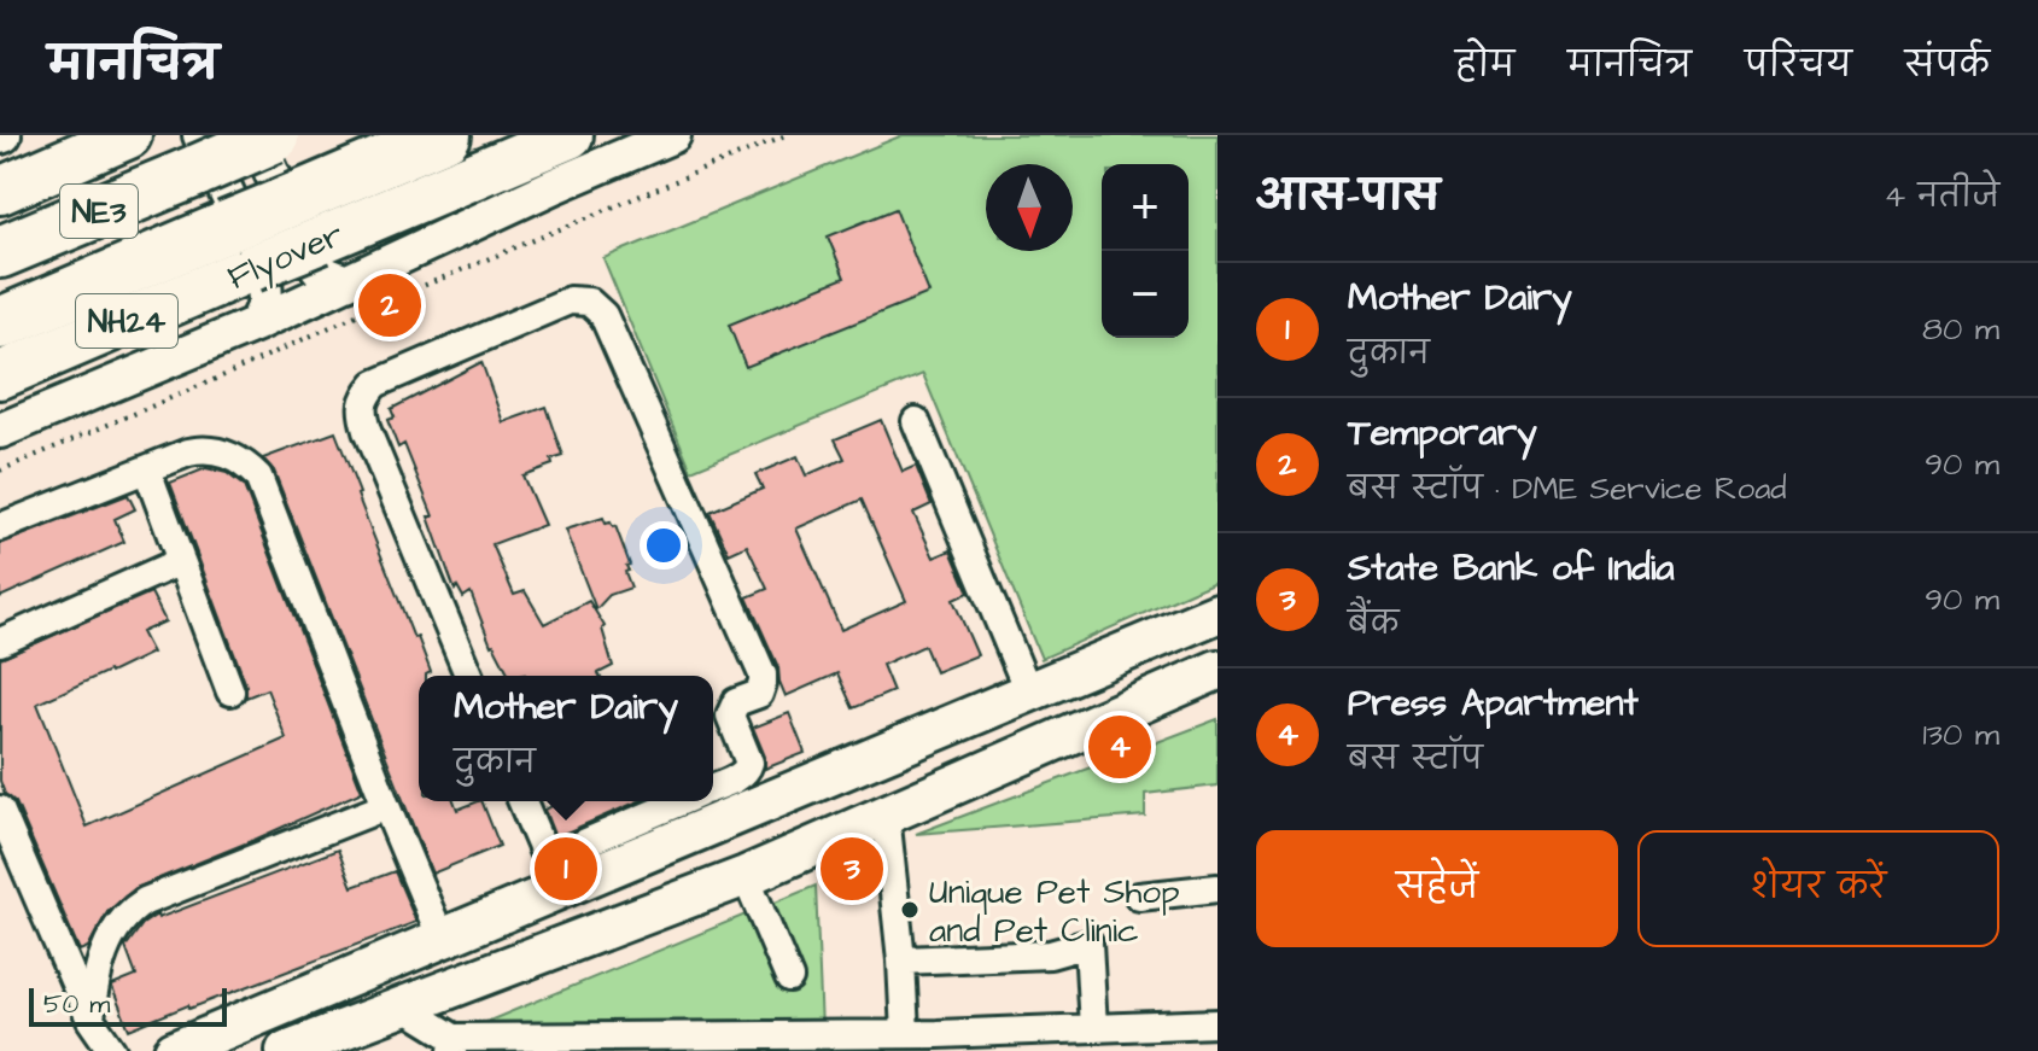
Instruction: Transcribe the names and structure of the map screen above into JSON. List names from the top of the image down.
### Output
{
  "streets": {
    "highway": ["NE3", "Flyover", "NH24"]
  },
  "places": ["Unique Pet Shop and Pet Clinic"],
  "scale_bar": "50 m",
  "north": "bottom",
  "page": {
    "header": "मानचित्र",
    "nav": [
      "होम",
      "मानचित्र",
      "परिचय",
      "संपर्क"
    ],
    "heading": ["आस-पास", "4 नतीजे"],
    "map_buttons": ["+", "−"],
    "list": [
      {
        "mark": "1",
        "name": "Mother Dairy",
        "note": "दुकान",
        "value": "80 m"
      },
      {
        "mark": "2",
        "name": "Temporary",
        "note": "बस स्टॉप · DME Service Road",
        "value": "90 m"
      },
      {
        "mark": "3",
        "name": "State Bank of India",
        "note": "बैंक",
        "value": "90 m"
      },
      {
        "mark": "4",
        "name": "Press Apartment",
        "note": "बस स्टॉप",
        "value": "130 m"
      }
    ],
    "pins": [
      "2",
      "4",
      "1",
      "3"
    ],
    "popup": ["Mother Dairy", "दुकान"],
    "buttons": ["सहेजें", "शेयर करें"],
    "scale": "50 m"
  }
}
